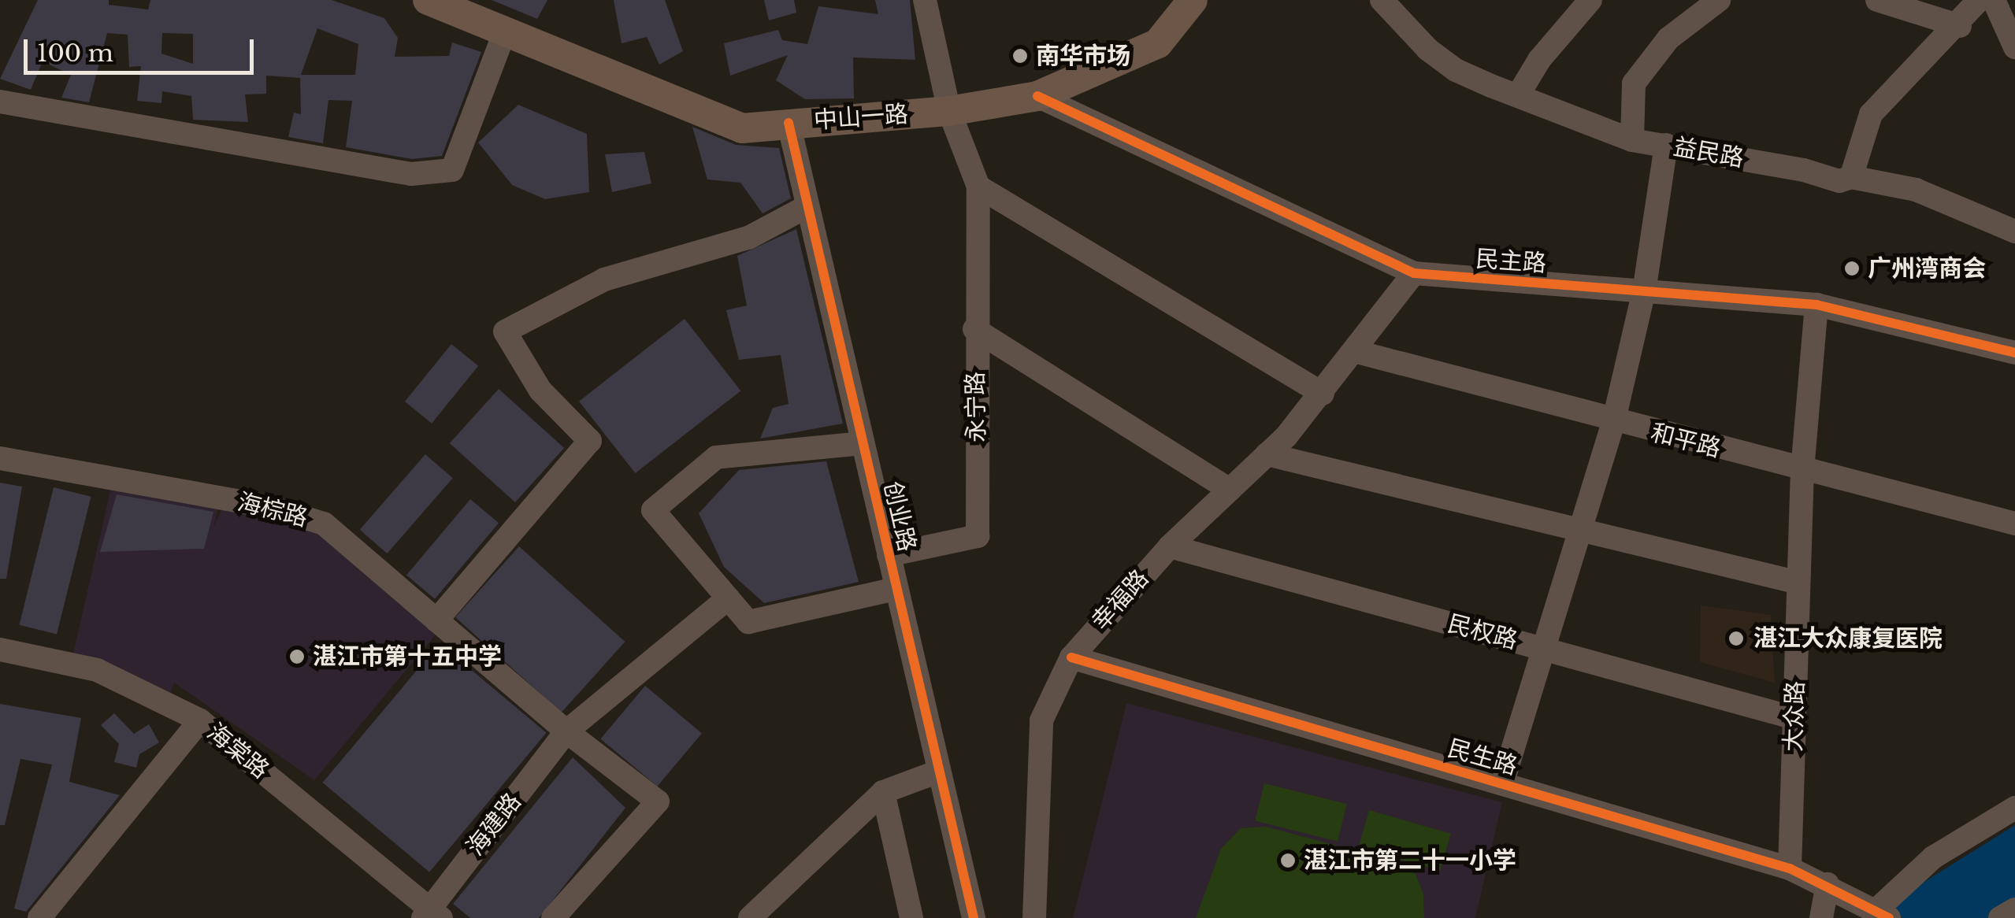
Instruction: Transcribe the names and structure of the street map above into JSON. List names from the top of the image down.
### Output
{
  "streets": {
    "main road": ["中山一路"],
    "street": [
      "益民路",
      "民主路",
      "永宁路",
      "和平路",
      "海棕路",
      "创业路",
      "幸福路",
      "民权路",
      "大众路",
      "海棠路",
      "民生路",
      "海建路"
    ]
  },
  "crossings": [
    ["中山一路", "民主路"],
    ["中山一路", "创业路"],
    ["民主路", "幸福路"],
    ["民主路", "大众路"],
    ["永宁路", "创业路"],
    ["和平路", "幸福路"],
    ["和平路", "大众路"],
    ["海棕路", "海建路"],
    ["幸福路", "民权路"],
    ["幸福路", "民生路"],
    ["民权路", "大众路"],
    ["大众路", "民生路"],
    ["海棠路", "海建路"]
  ],
  "places": [
    "南华市场",
    "广州湾商会",
    "湛江大众康复医院",
    "湛江市第十五中学",
    "湛江市第二十一小学"
  ],
  "scale_bar": "100 m"
}
